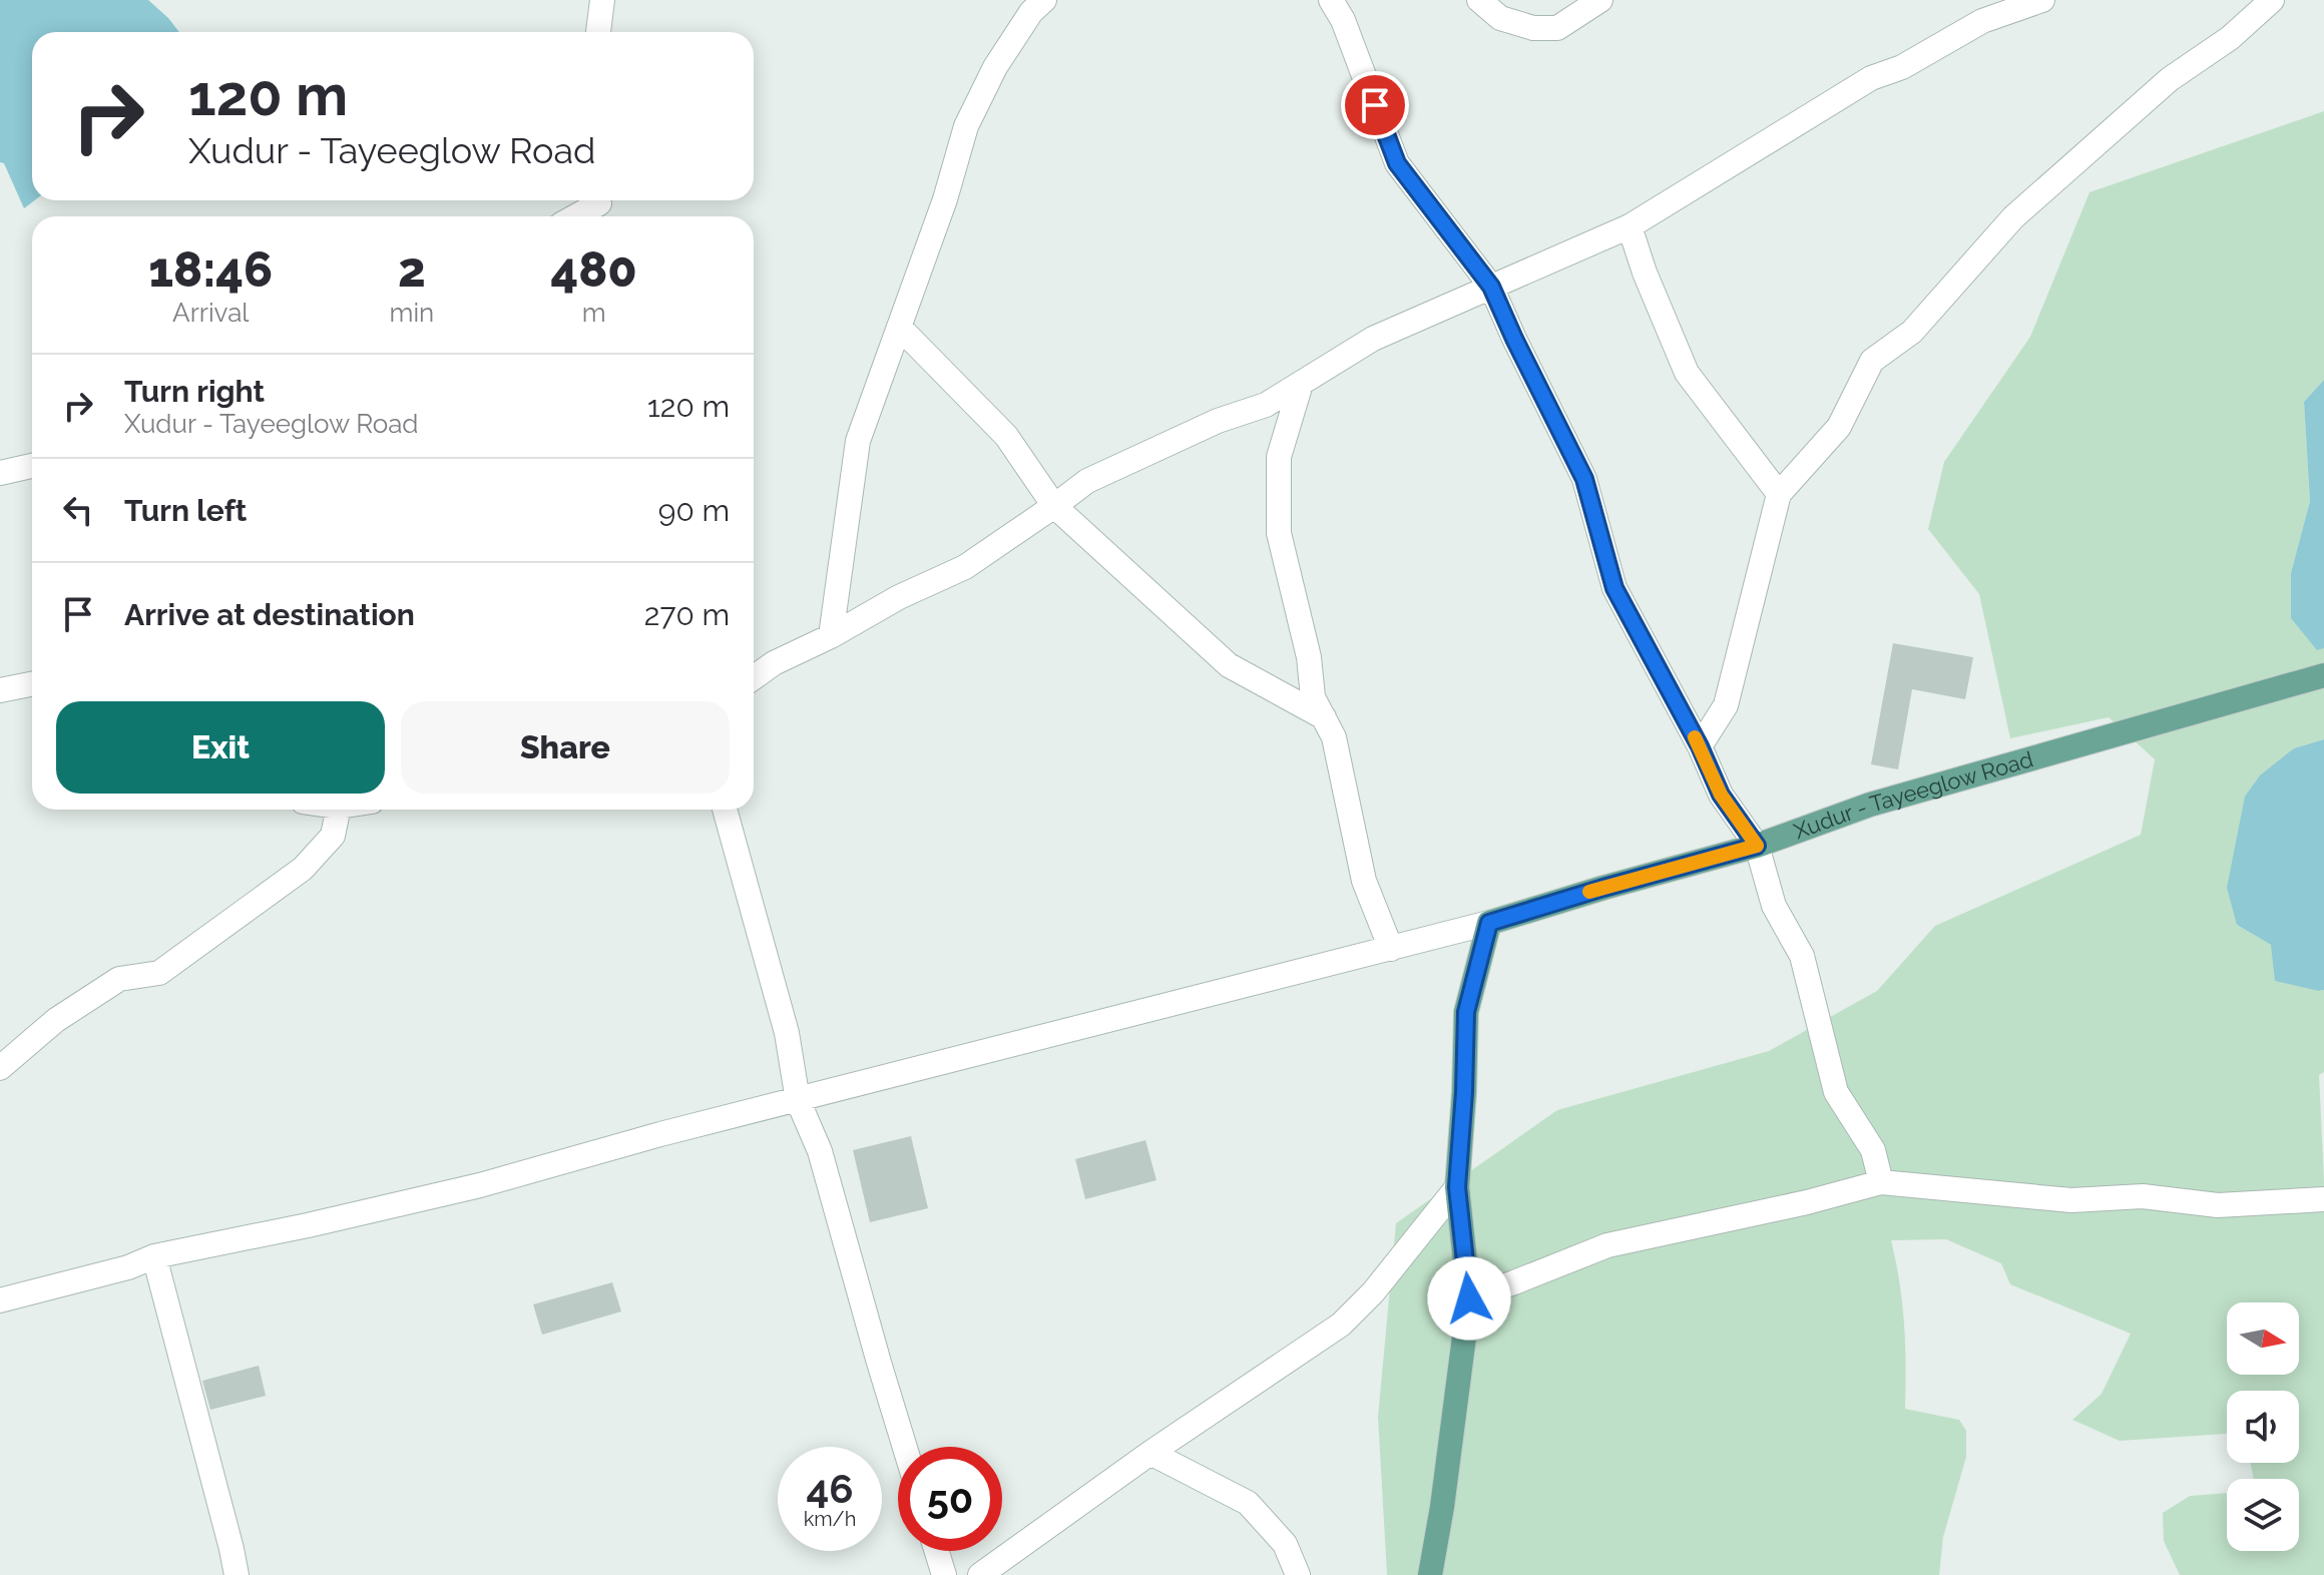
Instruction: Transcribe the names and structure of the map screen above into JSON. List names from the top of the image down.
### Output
{
  "streets": {
    "main road": ["Xudur - Tayeeglow Road"]
  },
  "north": "right",
  "page": {
    "turn": ["120 m", "Xudur - Tayeeglow Road"],
    "eta": [
      "18:46",
      "Arrival",
      "2",
      "min",
      "480",
      "m"
    ],
    "list": [
      {
        "name": "Turn right",
        "note": "Xudur - Tayeeglow Road",
        "value": "120 m"
      },
      {
        "name": "Turn left",
        "value": "90 m"
      },
      {
        "name": "Arrive at destination",
        "value": "270 m"
      }
    ],
    "buttons": ["Exit", "Share"],
    "speed": "46 km/h",
    "limit": "50"
  }
}
